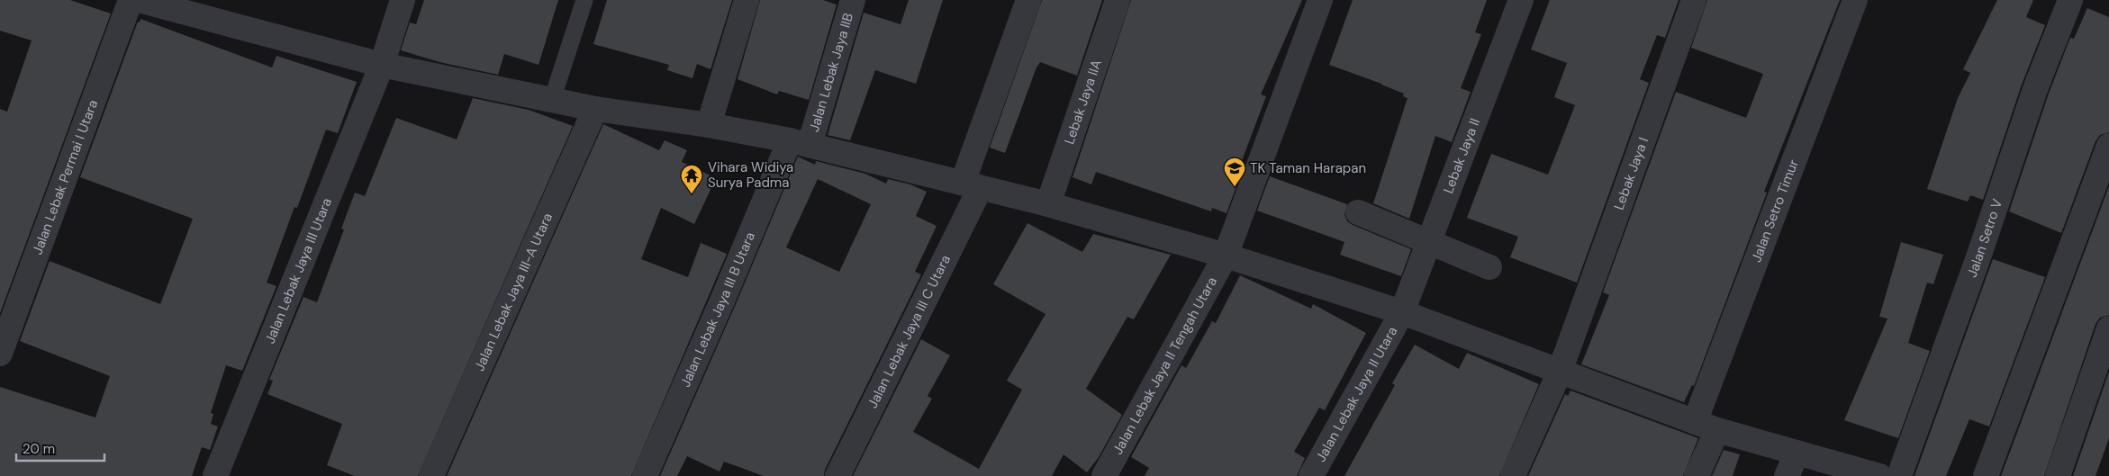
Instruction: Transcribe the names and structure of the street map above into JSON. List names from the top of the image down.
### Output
{
  "streets": {
    "street": [
      "Jalan Lebak Jaya IIB",
      "Lebak Jaya IIA",
      "Lebak Jaya II",
      "Lebak Jaya I",
      "Jalan Lebak Permai I Utara",
      "Jalan Setro Timur",
      "Jalan Setro V",
      "Jalan Lebak Jaya III Utara",
      "Jalan Lebak Jaya III-A Utara",
      "Jalan Lebak Jaya III B Utara",
      "Jalan Lebak Jaya III C Utara",
      "Jalan Lebak Jaya II Tengah Utara",
      "Jalan Lebak Jaya II Utara"
    ]
  },
  "crossings": [
    ["Jalan Lebak Jaya IIB", "Jalan Lebak Jaya III B Utara"],
    ["Lebak Jaya II", "Jalan Lebak Jaya II Utara"]
  ],
  "places": {
    "school or university": ["TK Taman Harapan"],
    "temple": ["Vihara Widiya Surya Padma"]
  },
  "scale_bar": "20 m"
}
